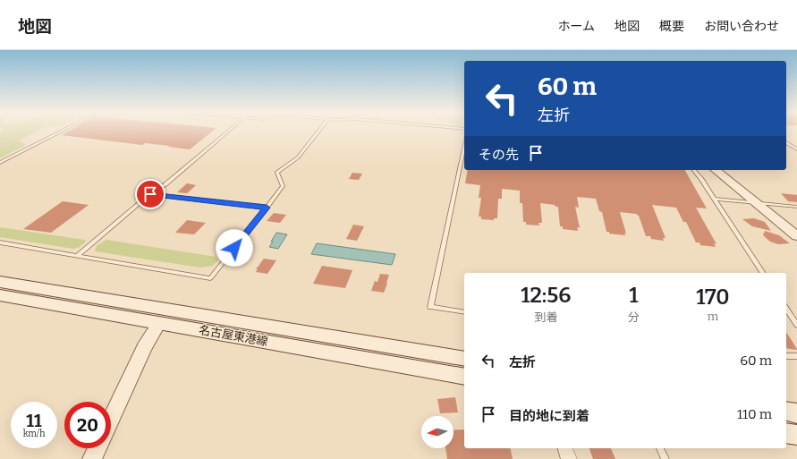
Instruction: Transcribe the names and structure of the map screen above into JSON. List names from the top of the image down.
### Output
{
  "streets": {
    "main road": ["名古屋東港線"]
  },
  "north": "left",
  "page": {
    "header": "地図",
    "nav": [
      "ホーム",
      "地図",
      "概要",
      "お問い合わせ"
    ],
    "turn": ["60 m", "左折"],
    "then": "その先",
    "eta": [
      "12:56",
      "到着",
      "1",
      "分",
      "170",
      "m"
    ],
    "list": [
      {
        "name": "左折",
        "value": "60 m"
      },
      {
        "name": "目的地に到着",
        "value": "110 m"
      }
    ],
    "speed": "11 km/h",
    "limit": "20"
  }
}
